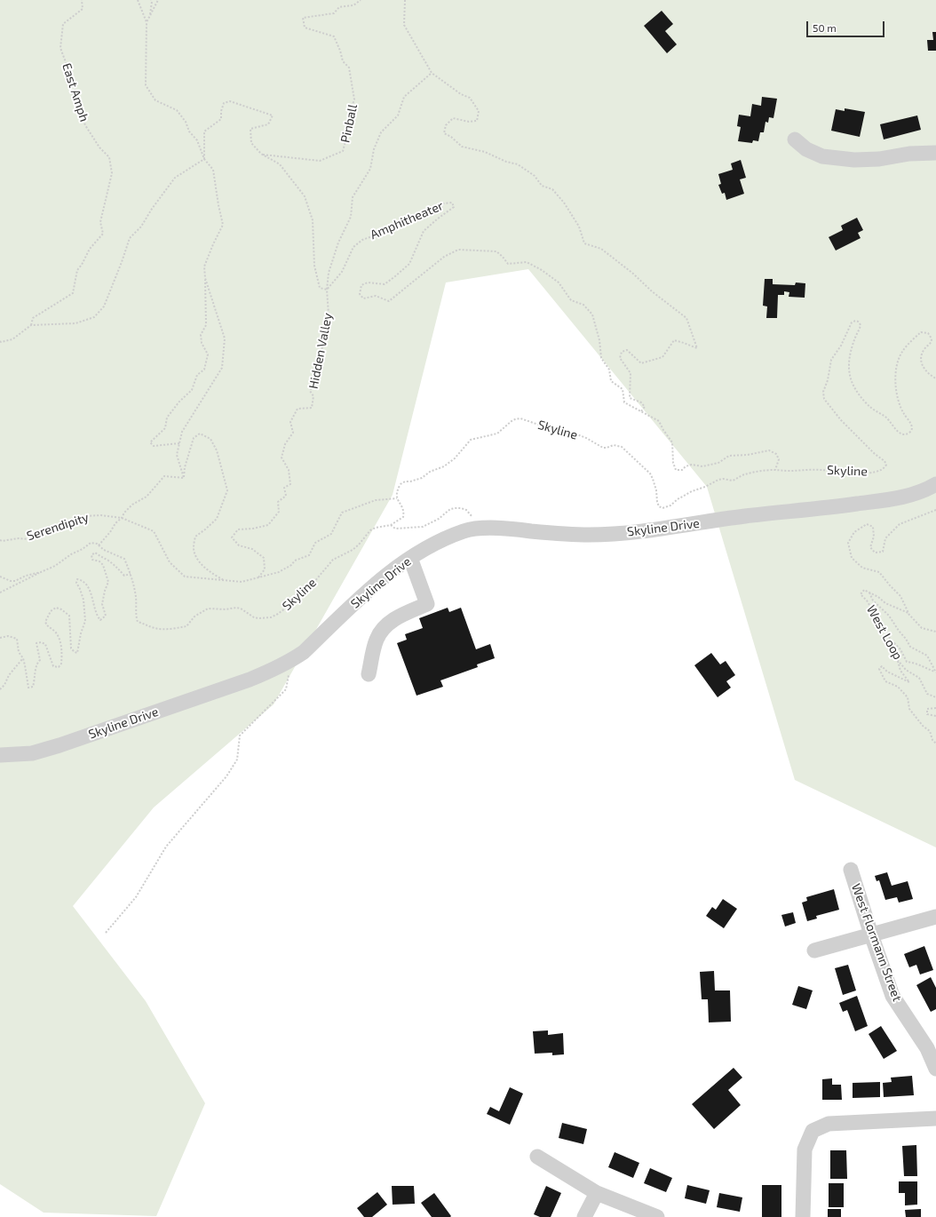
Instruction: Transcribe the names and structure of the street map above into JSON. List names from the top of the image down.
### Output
{
  "streets": {
    "street": ["Skyline Drive", "West Flormann Street"],
    "path": [
      "East Amph",
      "Pinball",
      "Amphitheater",
      "Hidden Valley",
      "Skyline",
      "Serendipity",
      "West Loop"
    ]
  },
  "crossings": [
    ["Amphitheater", "Hidden Valley"],
    ["Amphitheater", "Skyline"],
    ["Hidden Valley", "Serendipity"],
    ["Skyline", "Serendipity"]
  ],
  "scale_bar": "50 m"
}
